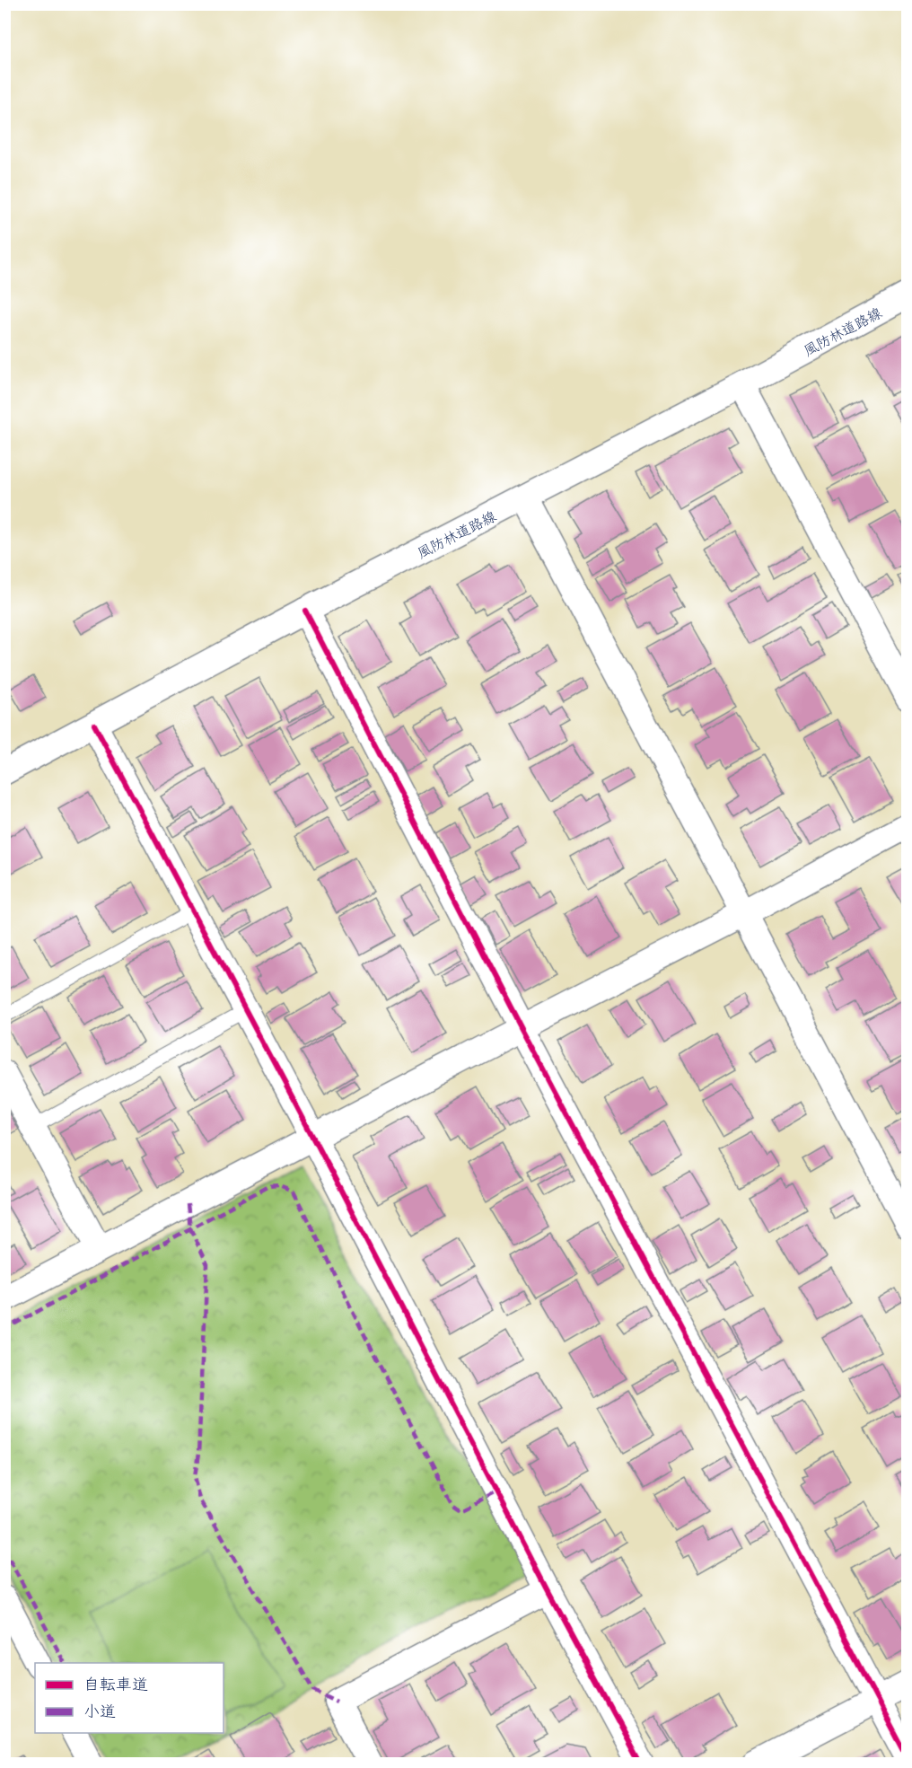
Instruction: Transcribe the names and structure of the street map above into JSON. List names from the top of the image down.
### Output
{
  "streets": {
    "street": ["風防林道路線"]
  },
  "legend": ["自転車道", "小道"]
}
